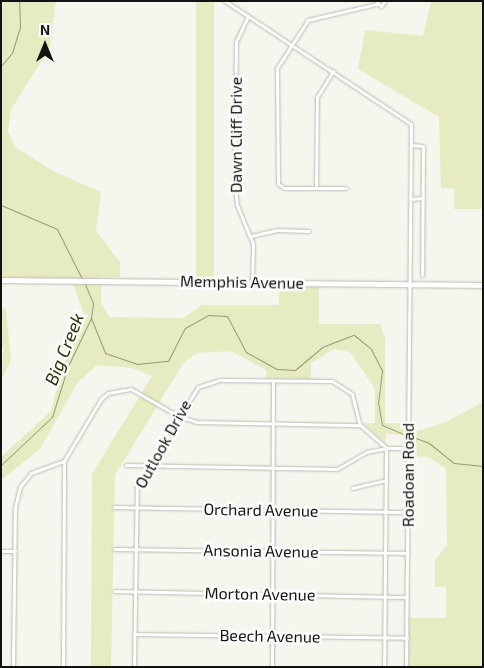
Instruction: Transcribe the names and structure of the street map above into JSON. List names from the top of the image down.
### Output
{
  "streets": {
    "main road": ["Memphis Avenue"],
    "street": [
      "Dawn Cliff Drive",
      "Outlook Drive",
      "Roadoan Road",
      "Orchard Avenue",
      "Ansonia Avenue",
      "Morton Avenue",
      "Beech Avenue"
    ]
  },
  "crossings": [
    ["Dawn Cliff Drive", "Memphis Avenue"],
    ["Memphis Avenue", "Roadoan Road"],
    ["Outlook Drive", "Orchard Avenue"],
    ["Outlook Drive", "Ansonia Avenue"],
    ["Outlook Drive", "Morton Avenue"],
    ["Outlook Drive", "Beech Avenue"],
    ["Roadoan Road", "Orchard Avenue"],
    ["Roadoan Road", "Ansonia Avenue"],
    ["Roadoan Road", "Morton Avenue"],
    ["Roadoan Road", "Beech Avenue"]
  ],
  "water": ["Big Creek"],
  "north": "top"
}
